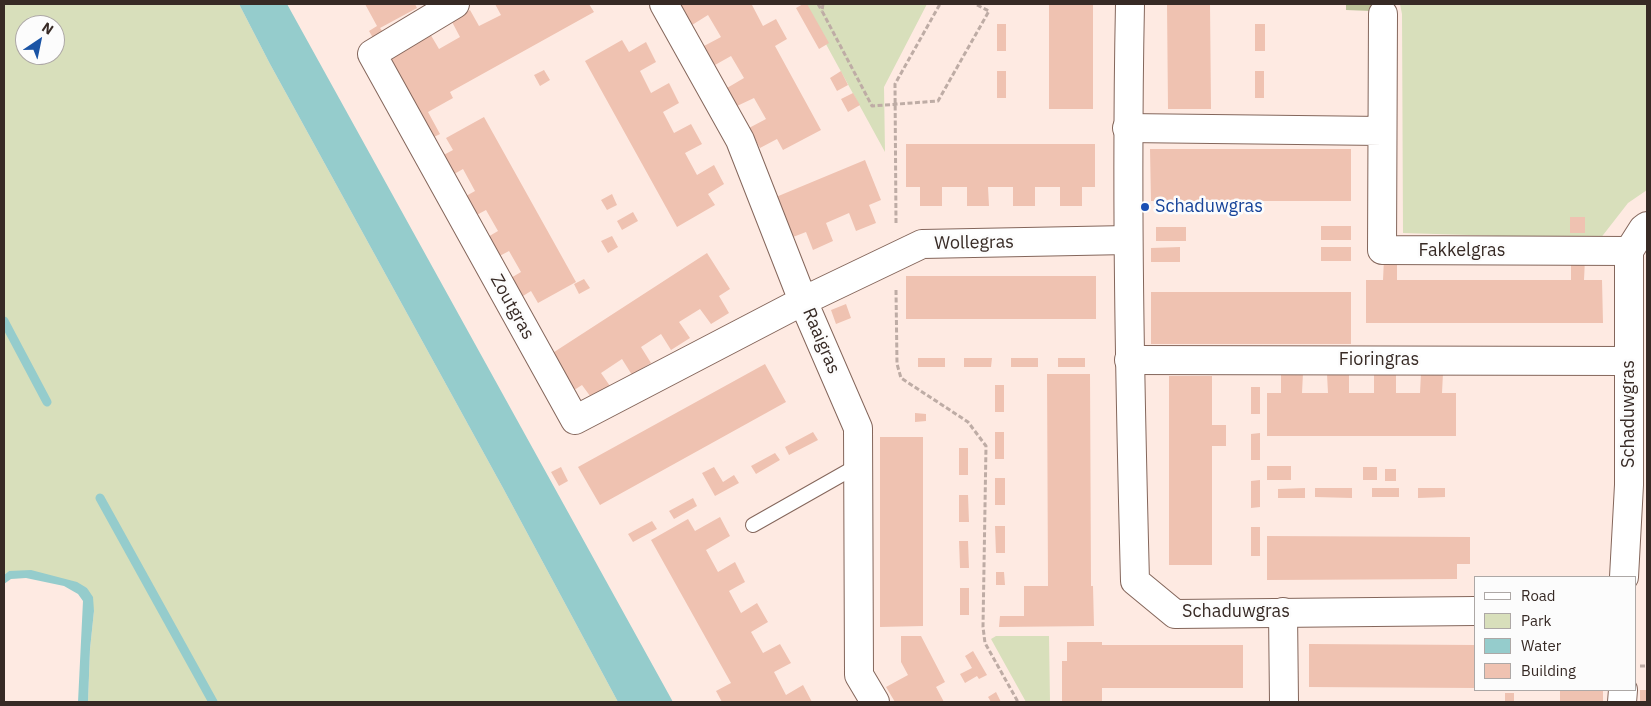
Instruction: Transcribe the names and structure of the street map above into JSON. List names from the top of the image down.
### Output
{
  "streets": {
    "street": [
      "Wollegras",
      "Fakkelgras",
      "Zoutgras",
      "Raaigras",
      "Fioringras",
      "Schaduwgras"
    ]
  },
  "crossings": [
    ["Wollegras", "Zoutgras"],
    ["Wollegras", "Raaigras"],
    ["Wollegras", "Schaduwgras"],
    ["Fakkelgras", "Schaduwgras"],
    ["Zoutgras", "Raaigras"],
    ["Fioringras", "Schaduwgras"]
  ],
  "places": ["Schaduwgras"],
  "legend": [
    "Road",
    "Park",
    "Water",
    "Building"
  ],
  "north": "top right"
}
